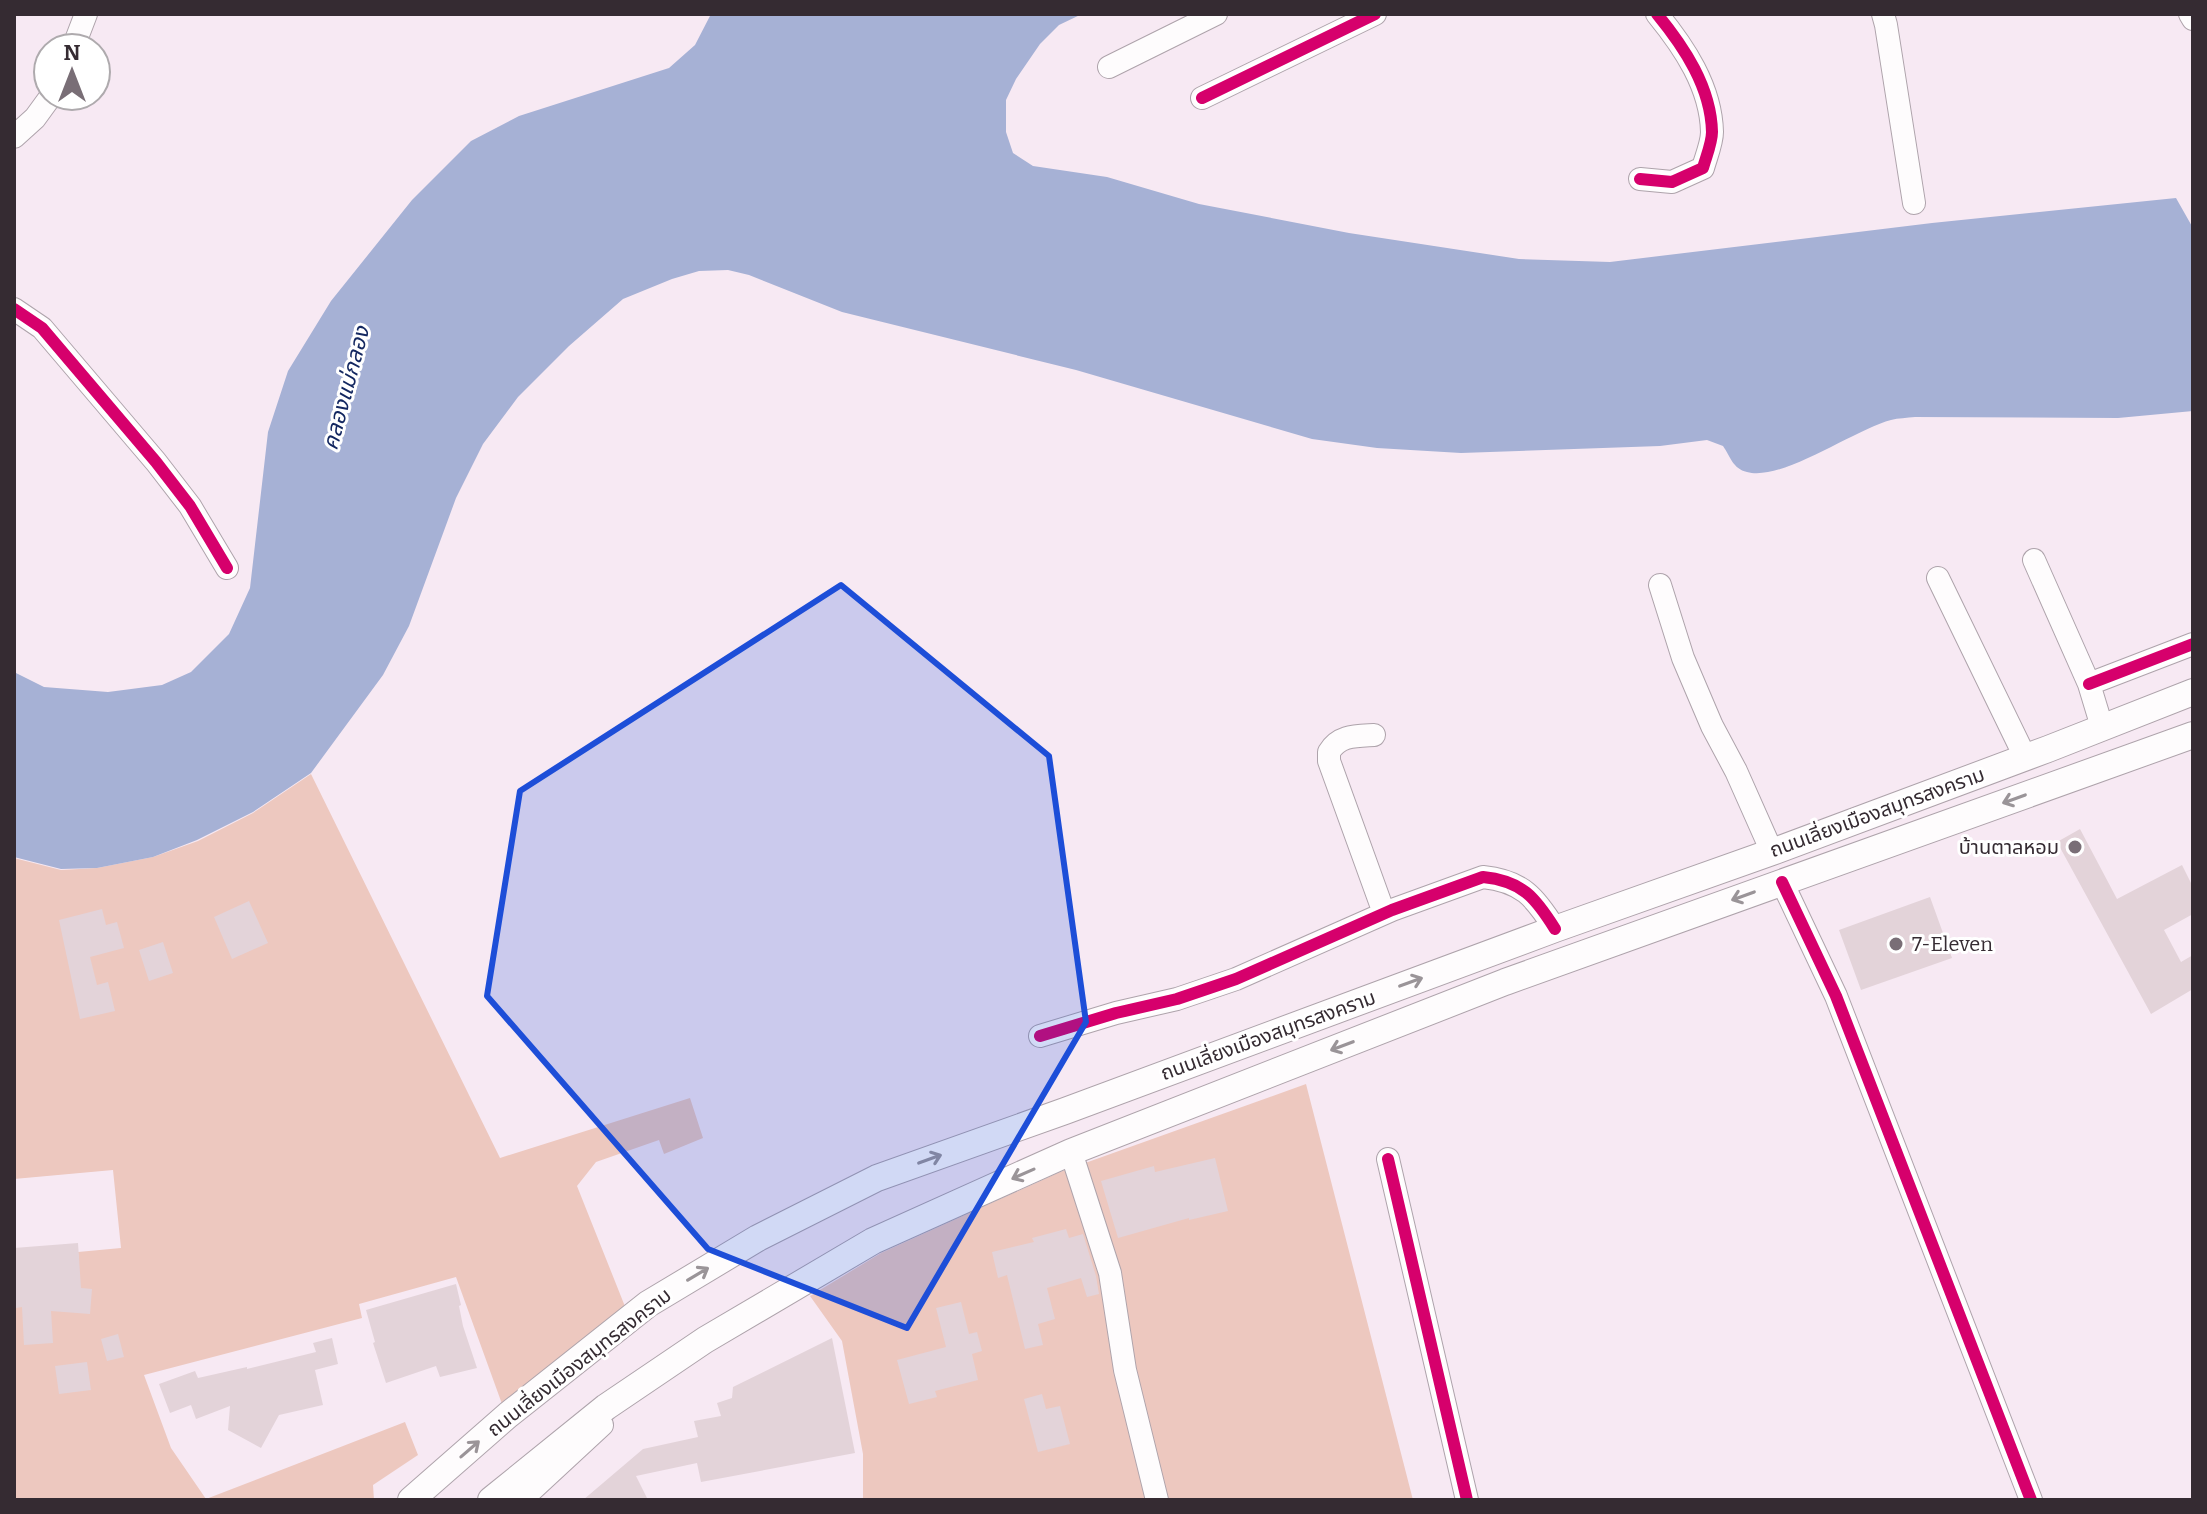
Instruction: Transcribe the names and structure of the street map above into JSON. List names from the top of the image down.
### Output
{
  "streets": {
    "main road": ["ถนนเลี่ยงเมืองสมุทรสงคราม"]
  },
  "water": ["คลองแม่กลอง"],
  "places": ["บ้านตาลหอม", "7-Eleven"],
  "north": "top"
}
